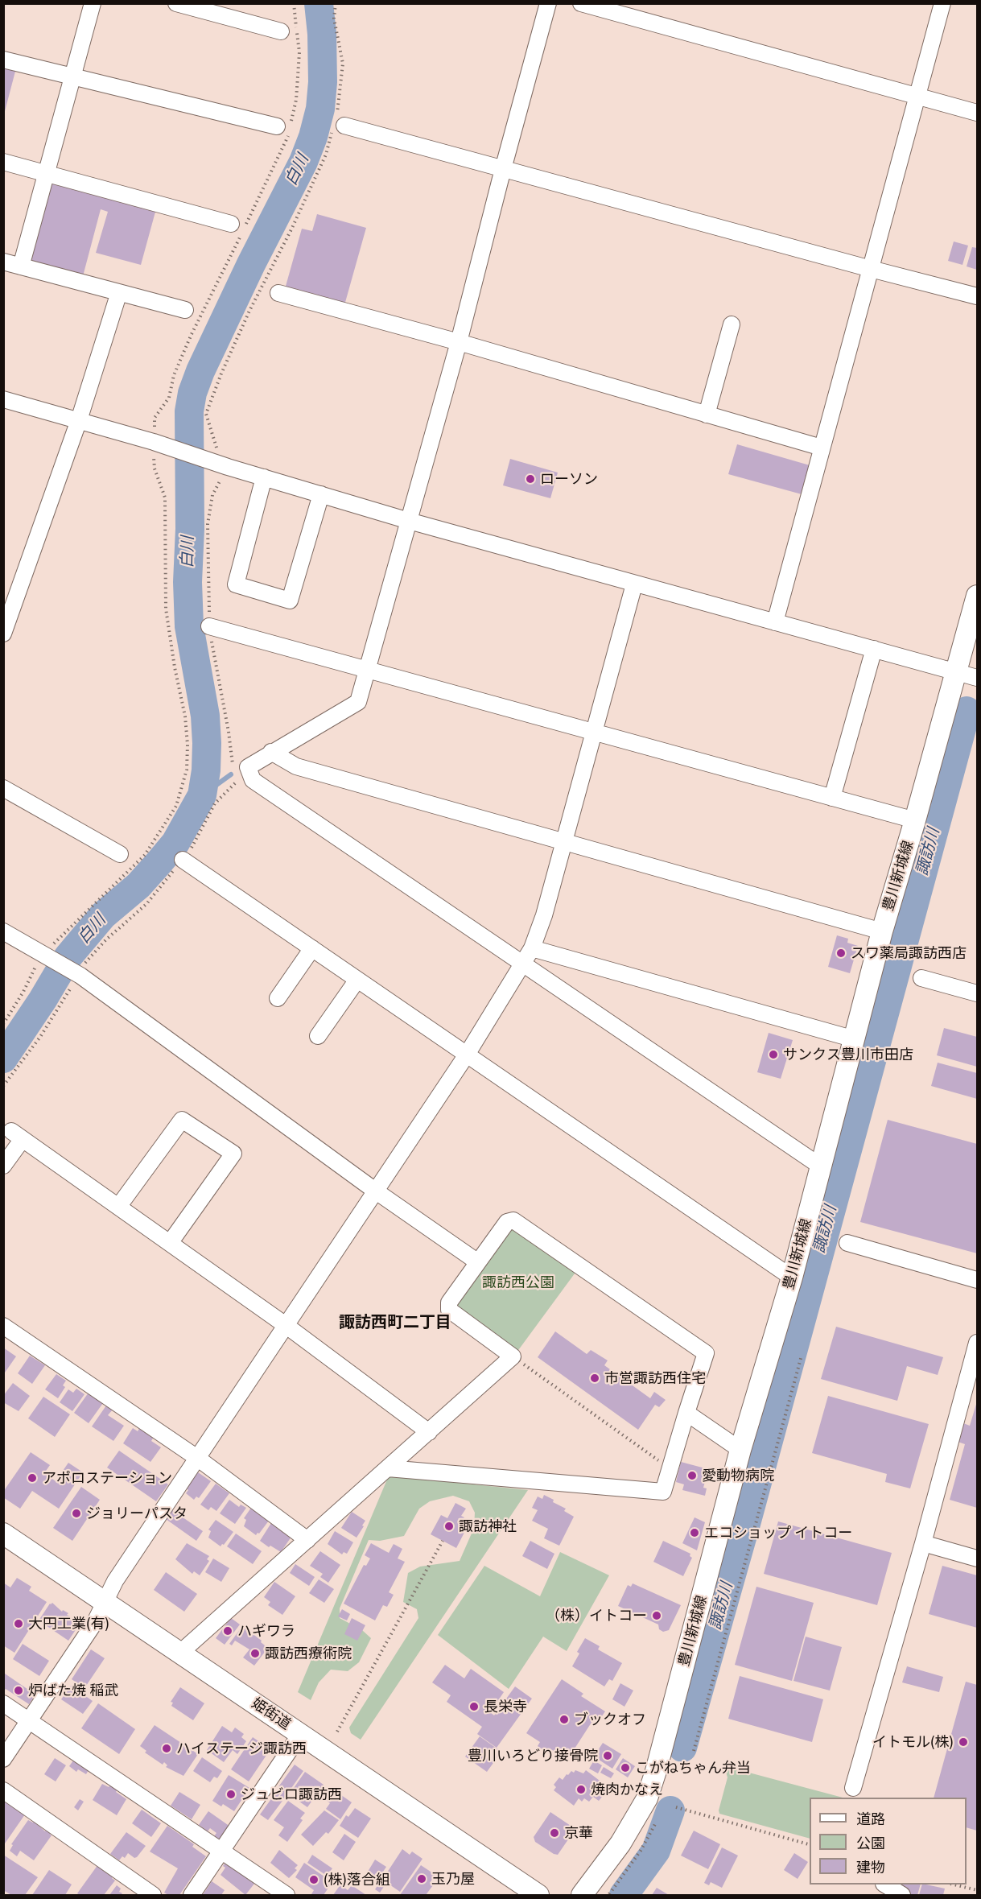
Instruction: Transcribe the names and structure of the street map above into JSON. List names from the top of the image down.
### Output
{
  "streets": {
    "main road": ["豊川新城線", "姫街道"]
  },
  "districts": ["諏訪西町二丁目"],
  "water": ["白川", "諏訪川"],
  "parks": ["諏訪西公園"],
  "places": [
    "ローソン",
    "スワ薬局諏訪西店",
    "サンクス豊川市田店",
    "市営諏訪西住宅",
    "愛動物病院",
    "アポロステーション",
    "ジョリーパスタ",
    "諏訪神社",
    "エコショップ イトコー",
    "（株）イトコー",
    "大円工業(有)",
    "ハギワラ",
    "諏訪西療術院",
    "炉ばた焼 稲武",
    "長栄寺",
    "ブックオフ",
    "イトモル(株)",
    "ハイステージ諏訪西",
    "豊川いろどり接骨院",
    "こがねちゃん弁当",
    "焼肉かなえ",
    "ジュビロ諏訪西",
    "京華",
    "玉乃屋",
    "(株)落合組"
  ],
  "legend": ["道路", "公園", "建物"]
}
